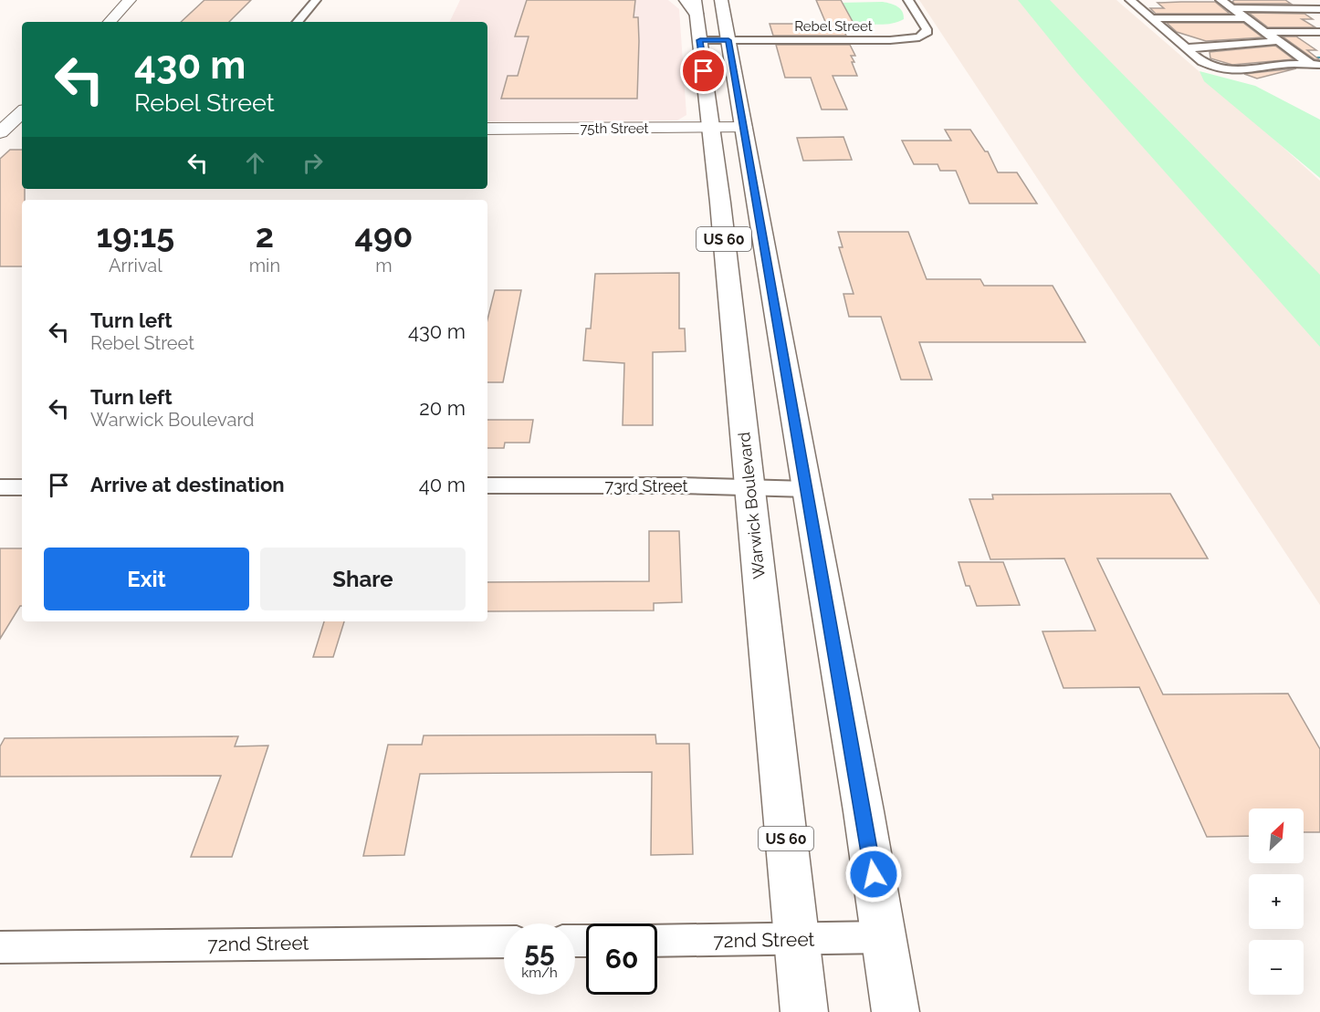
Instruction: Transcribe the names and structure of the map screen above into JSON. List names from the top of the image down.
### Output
{
  "streets": {
    "main road": ["US 60", "Warwick Boulevard"],
    "street": [
      "Rebel Street",
      "75th Street",
      "73rd Street",
      "72nd Street"
    ]
  },
  "crossings": [
    ["Rebel Street", "US 60"],
    ["Rebel Street", "Warwick Boulevard"],
    ["75th Street", "US 60"],
    ["75th Street", "Warwick Boulevard"],
    ["US 60", "73rd Street"],
    ["US 60", "72nd Street"],
    ["73rd Street", "Warwick Boulevard"],
    ["Warwick Boulevard", "72nd Street"]
  ],
  "north": "top right",
  "page": {
    "turn": ["430 m", "Rebel Street"],
    "eta": [
      "19:15",
      "Arrival",
      "2",
      "min",
      "490",
      "m"
    ],
    "list": [
      {
        "name": "Turn left",
        "note": "Rebel Street",
        "value": "430 m"
      },
      {
        "name": "Turn left",
        "note": "Warwick Boulevard",
        "value": "20 m"
      },
      {
        "name": "Arrive at destination",
        "value": "40 m"
      }
    ],
    "buttons": ["Exit", "Share"],
    "map_buttons": ["+", "−"],
    "speed": "55 km/h",
    "limit": "60"
  }
}
